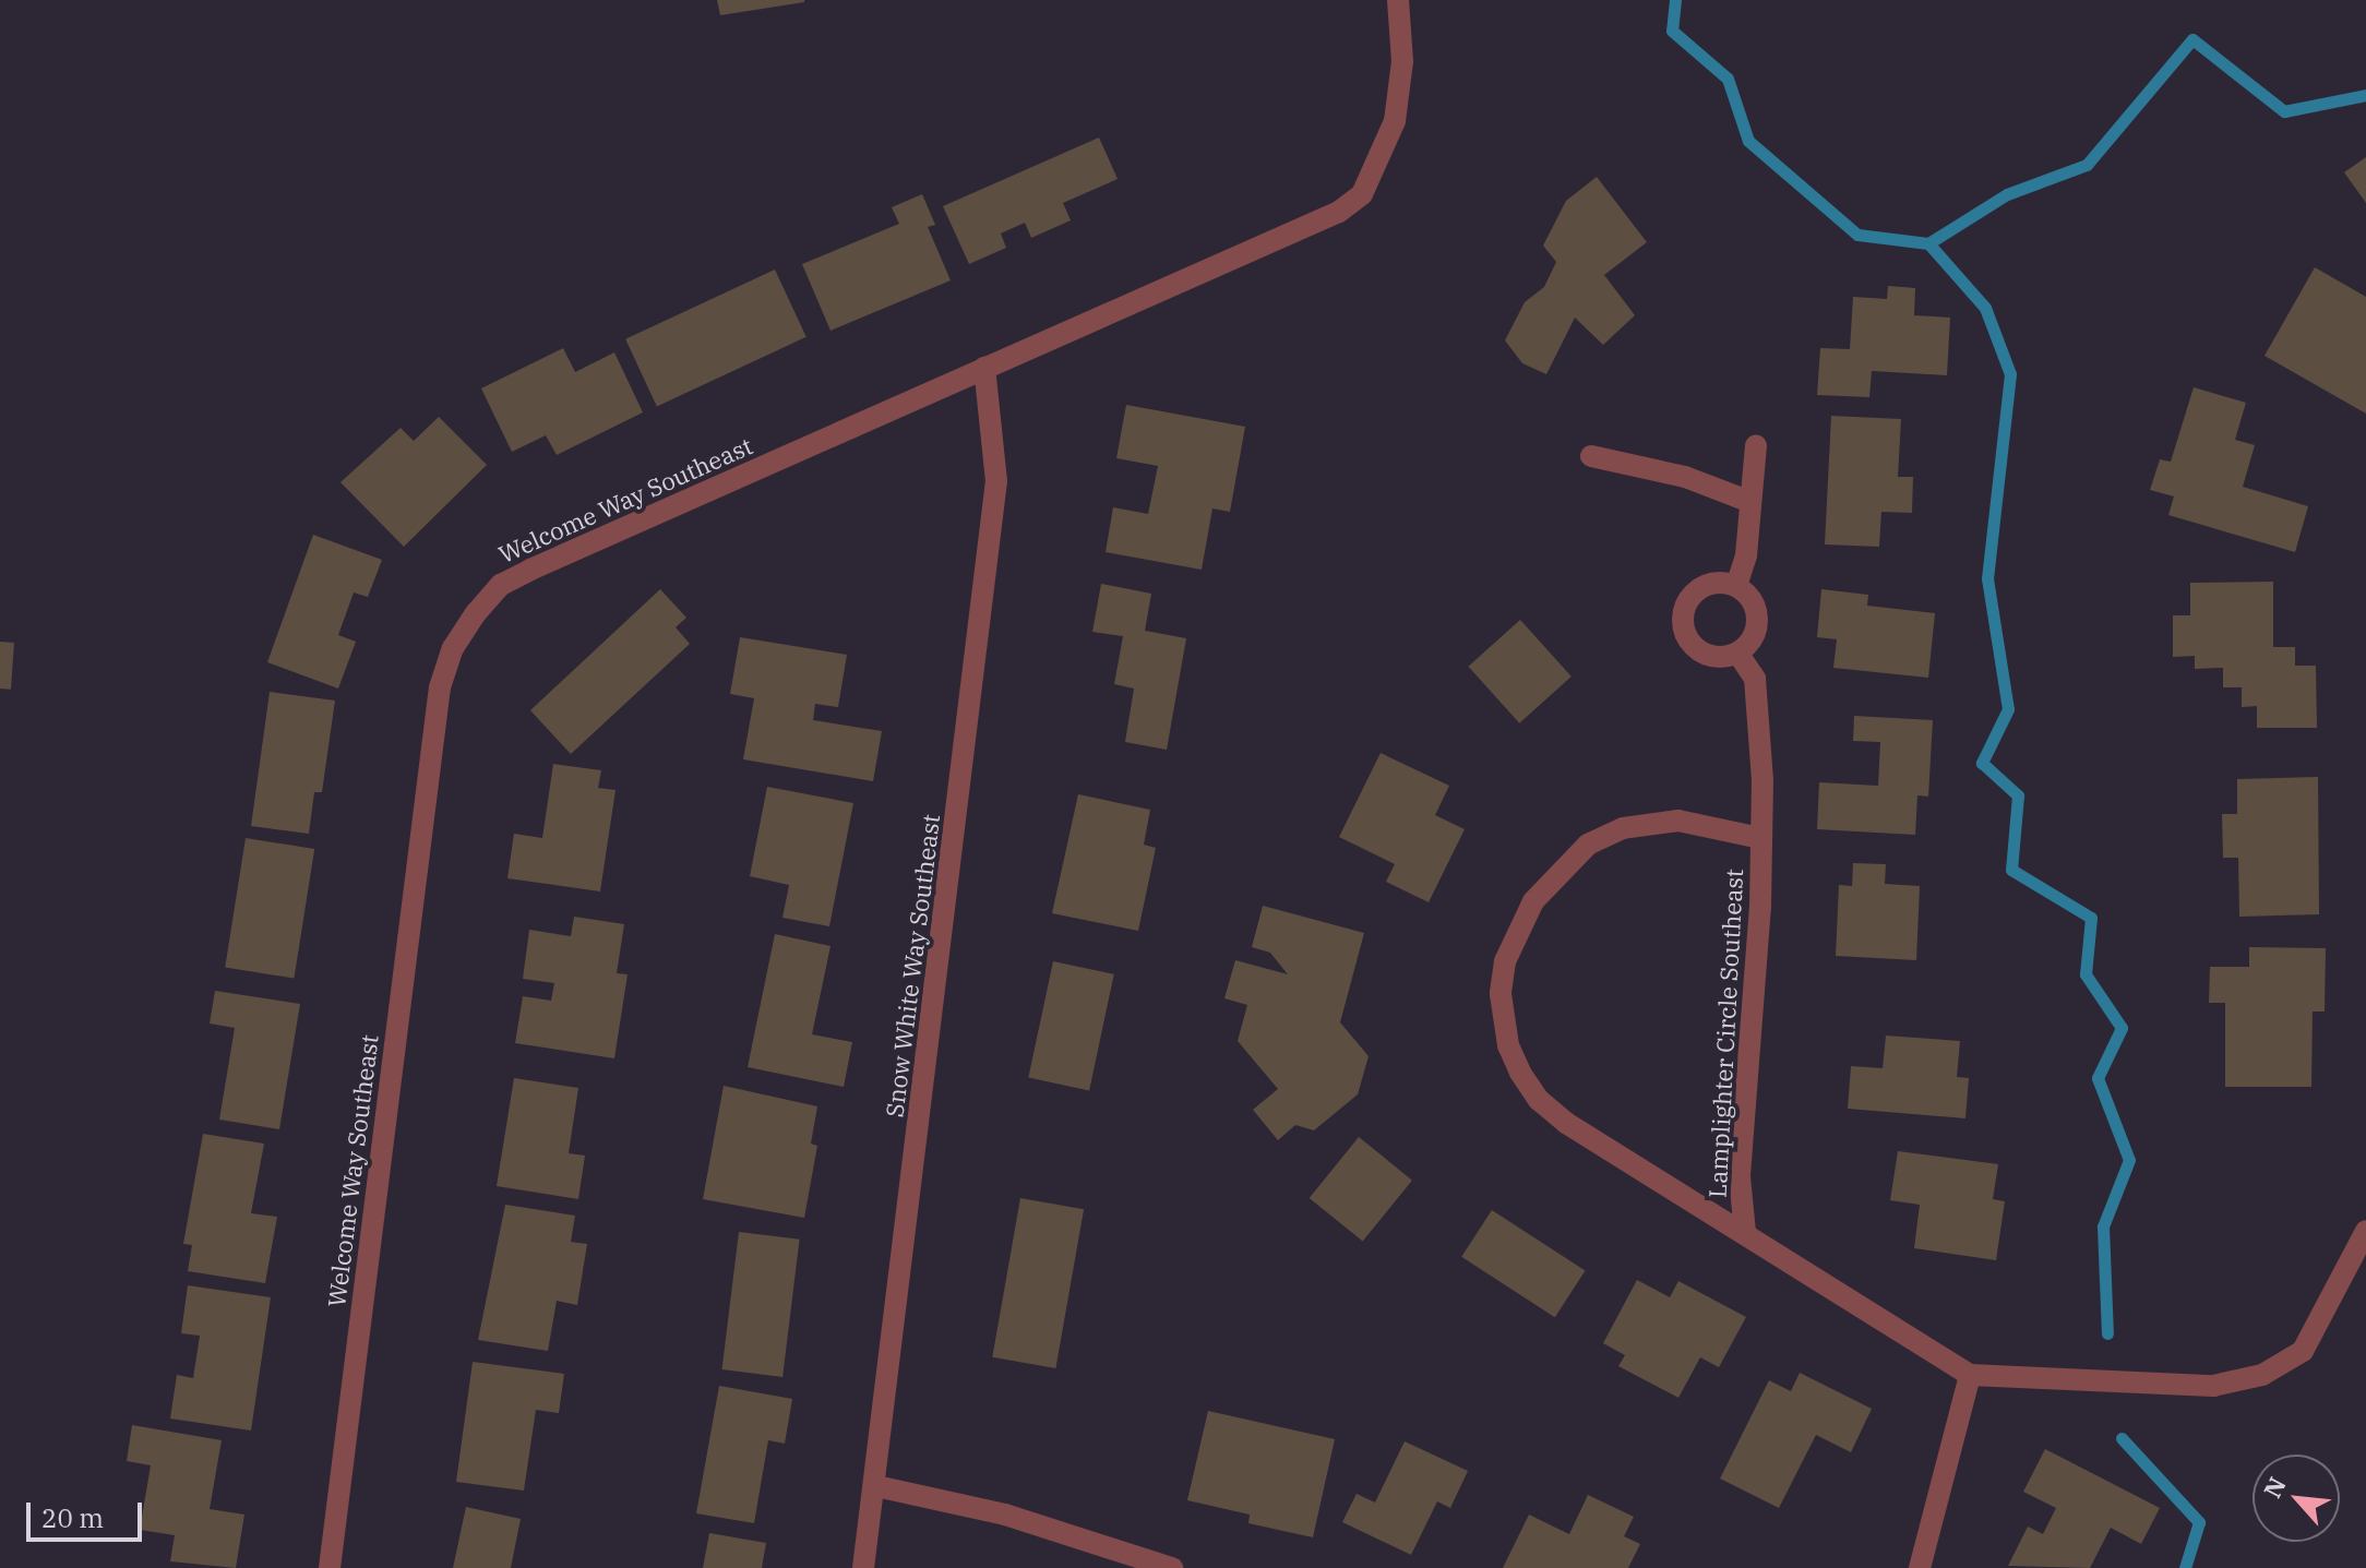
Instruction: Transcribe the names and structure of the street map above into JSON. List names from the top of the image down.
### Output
{
  "streets": {
    "street": ["Welcome Way Southeast", "Snow White Way Southeast", "Lamplighter Circle Southeast"]
  },
  "crossings": [
    ["Welcome Way Southeast", "Snow White Way Southeast"]
  ],
  "scale_bar": "20 m",
  "north": "top left"
}
